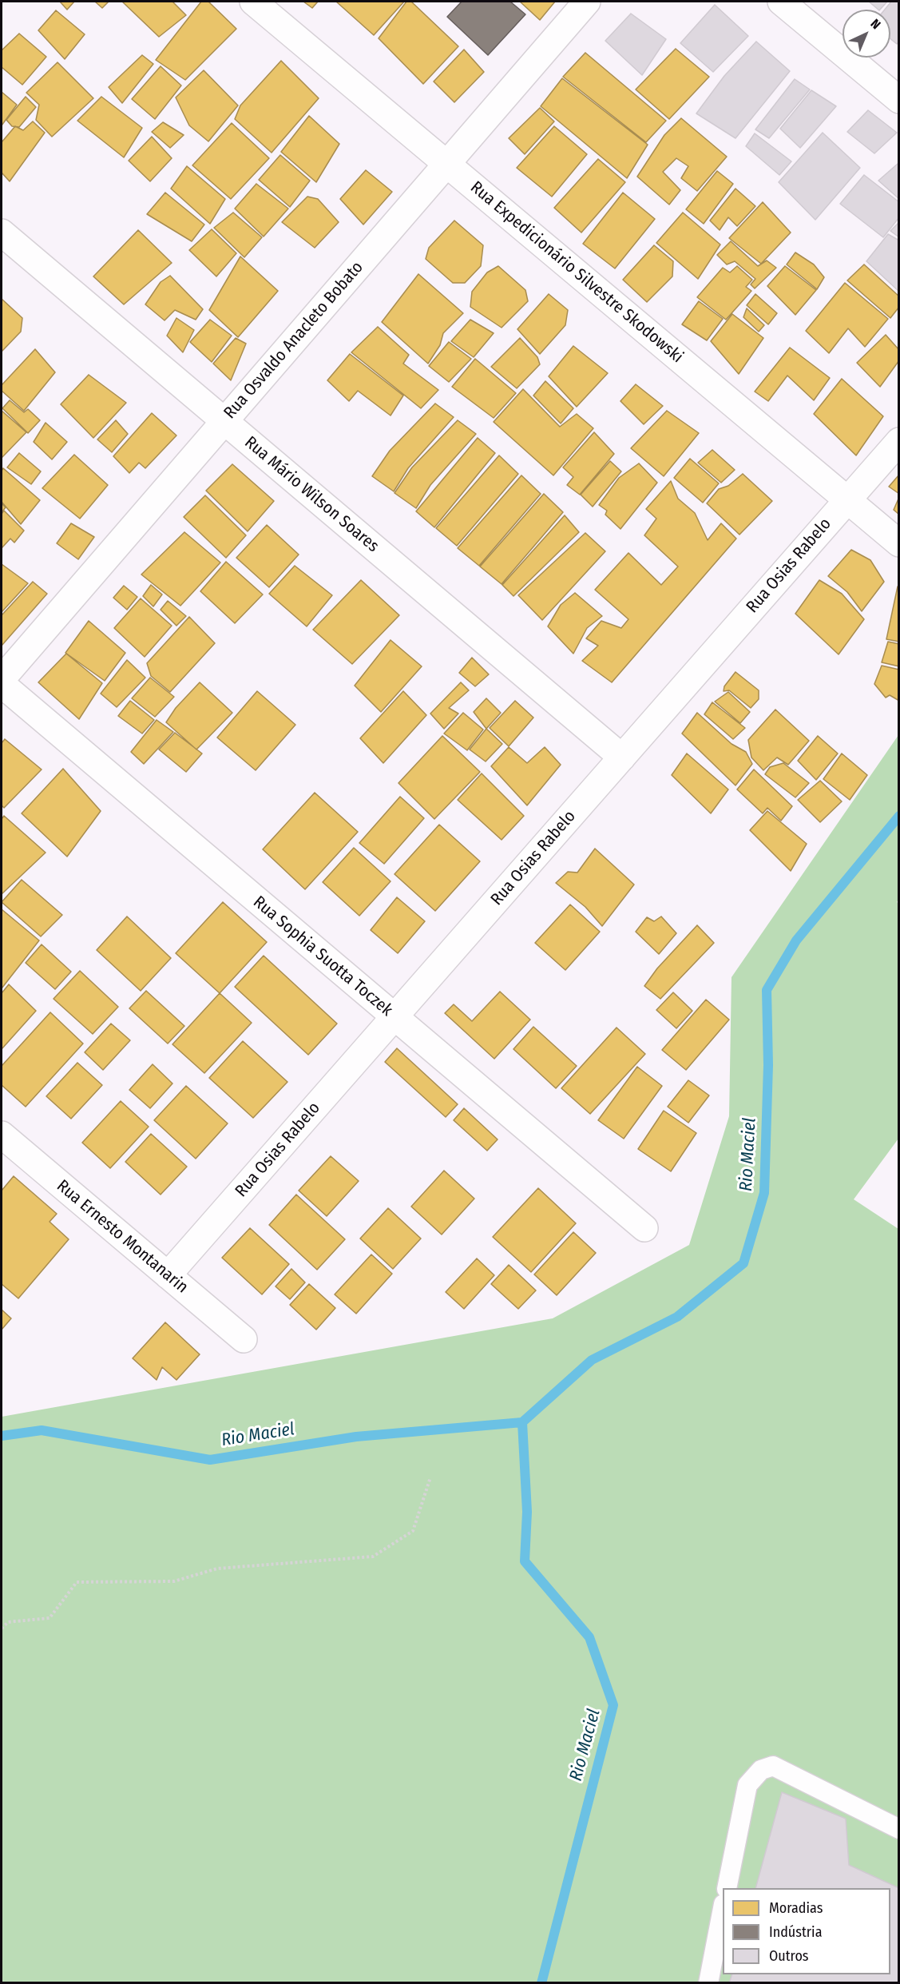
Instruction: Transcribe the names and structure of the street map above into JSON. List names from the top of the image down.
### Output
{
  "streets": {
    "street": [
      "Rua Expedicionário Silvestre Skodowski",
      "Rua Osvaldo Anacleto Bobato",
      "Rua Mário Wilson Soares",
      "Rua Osias Rabelo",
      "Rua Sophia Suotta Toczek",
      "Rua Ernesto Montanarin"
    ]
  },
  "crossings": [
    ["Rua Expedicionário Silvestre Skodowski", "Rua Osvaldo Anacleto Bobato"],
    ["Rua Expedicionário Silvestre Skodowski", "Rua Osias Rabelo"],
    ["Rua Osvaldo Anacleto Bobato", "Rua Mário Wilson Soares"],
    ["Rua Mário Wilson Soares", "Rua Osias Rabelo"],
    ["Rua Osias Rabelo", "Rua Sophia Suotta Toczek"],
    ["Rua Osias Rabelo", "Rua Ernesto Montanarin"]
  ],
  "water": ["Rio Maciel"],
  "legend": ["Moradias", "Indústria", "Outros"],
  "north": "top right"
}
